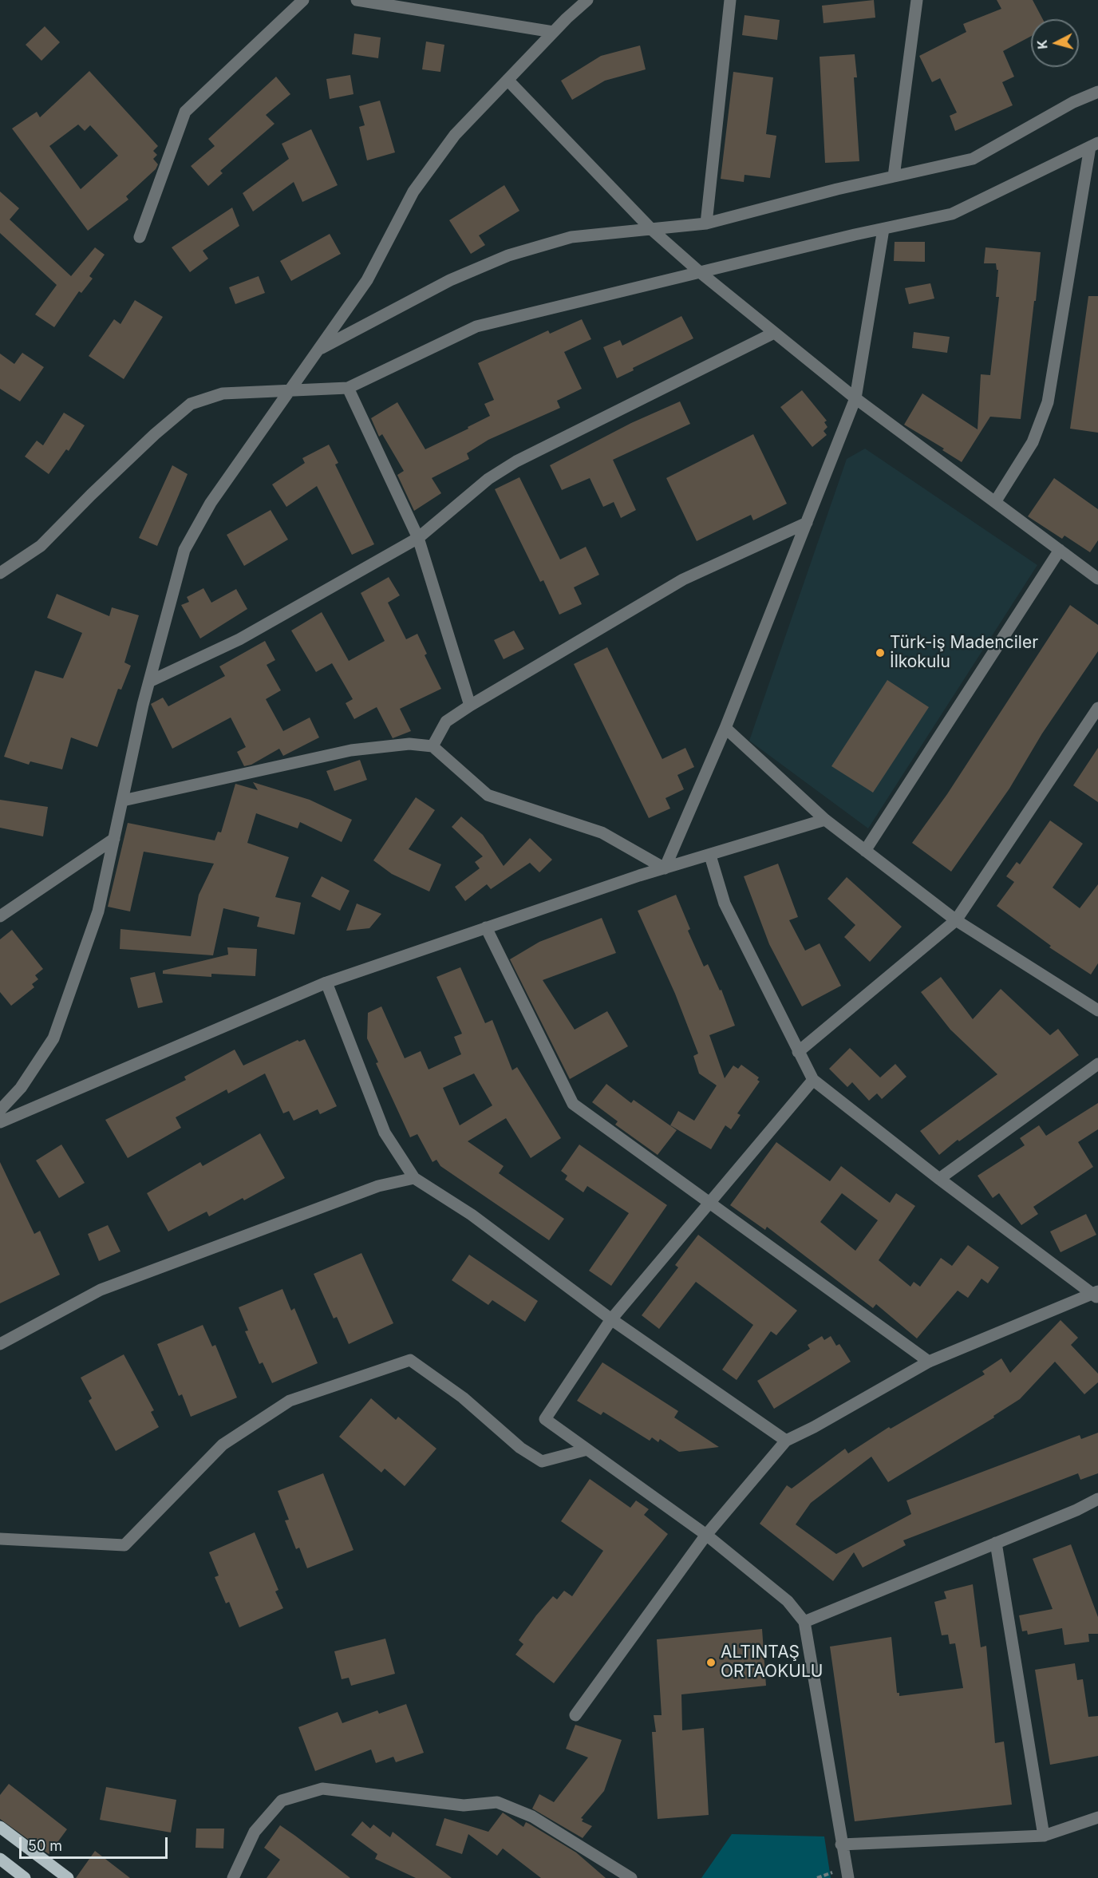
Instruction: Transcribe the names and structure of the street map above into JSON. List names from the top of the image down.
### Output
{
  "places": ["Türk-iş Madenciler İlkokulu", "ALTINTAŞ ORTAOKULU"],
  "scale_bar": "50 m",
  "north": "left"
}
